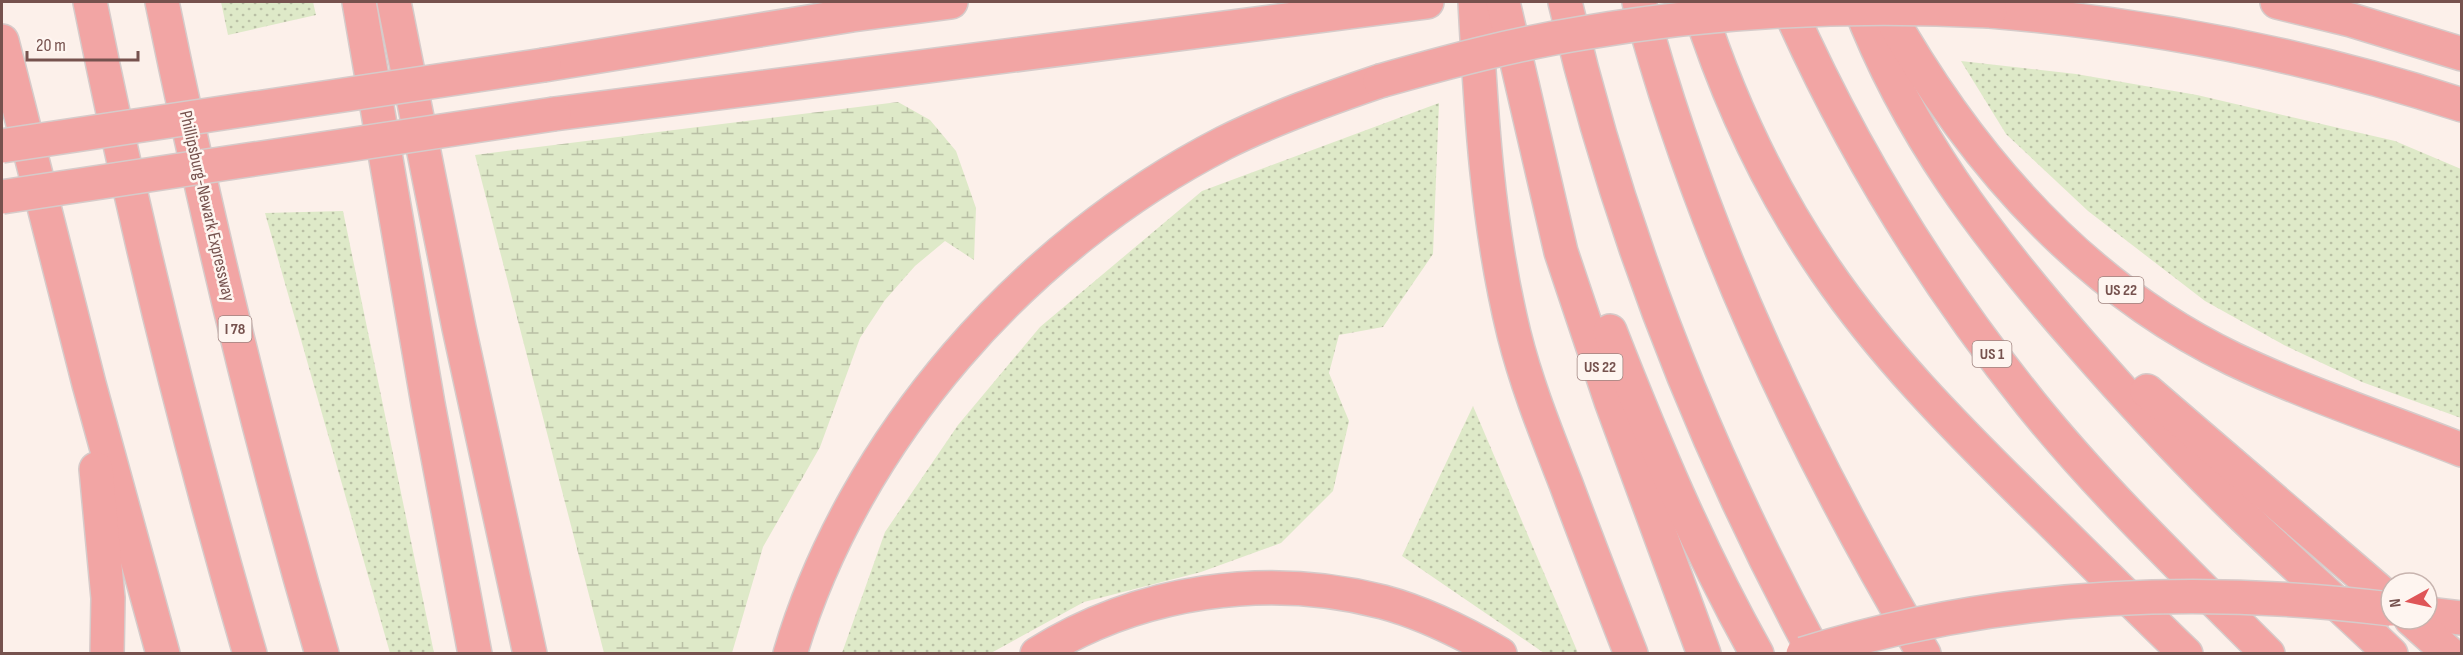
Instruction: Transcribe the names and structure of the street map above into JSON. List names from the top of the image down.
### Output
{
  "streets": {
    "highway": [
      "Phillipsburg-Newark Expressway",
      "US 22",
      "I 78",
      "US 1"
    ]
  },
  "scale_bar": "20 m",
  "north": "left"
}
